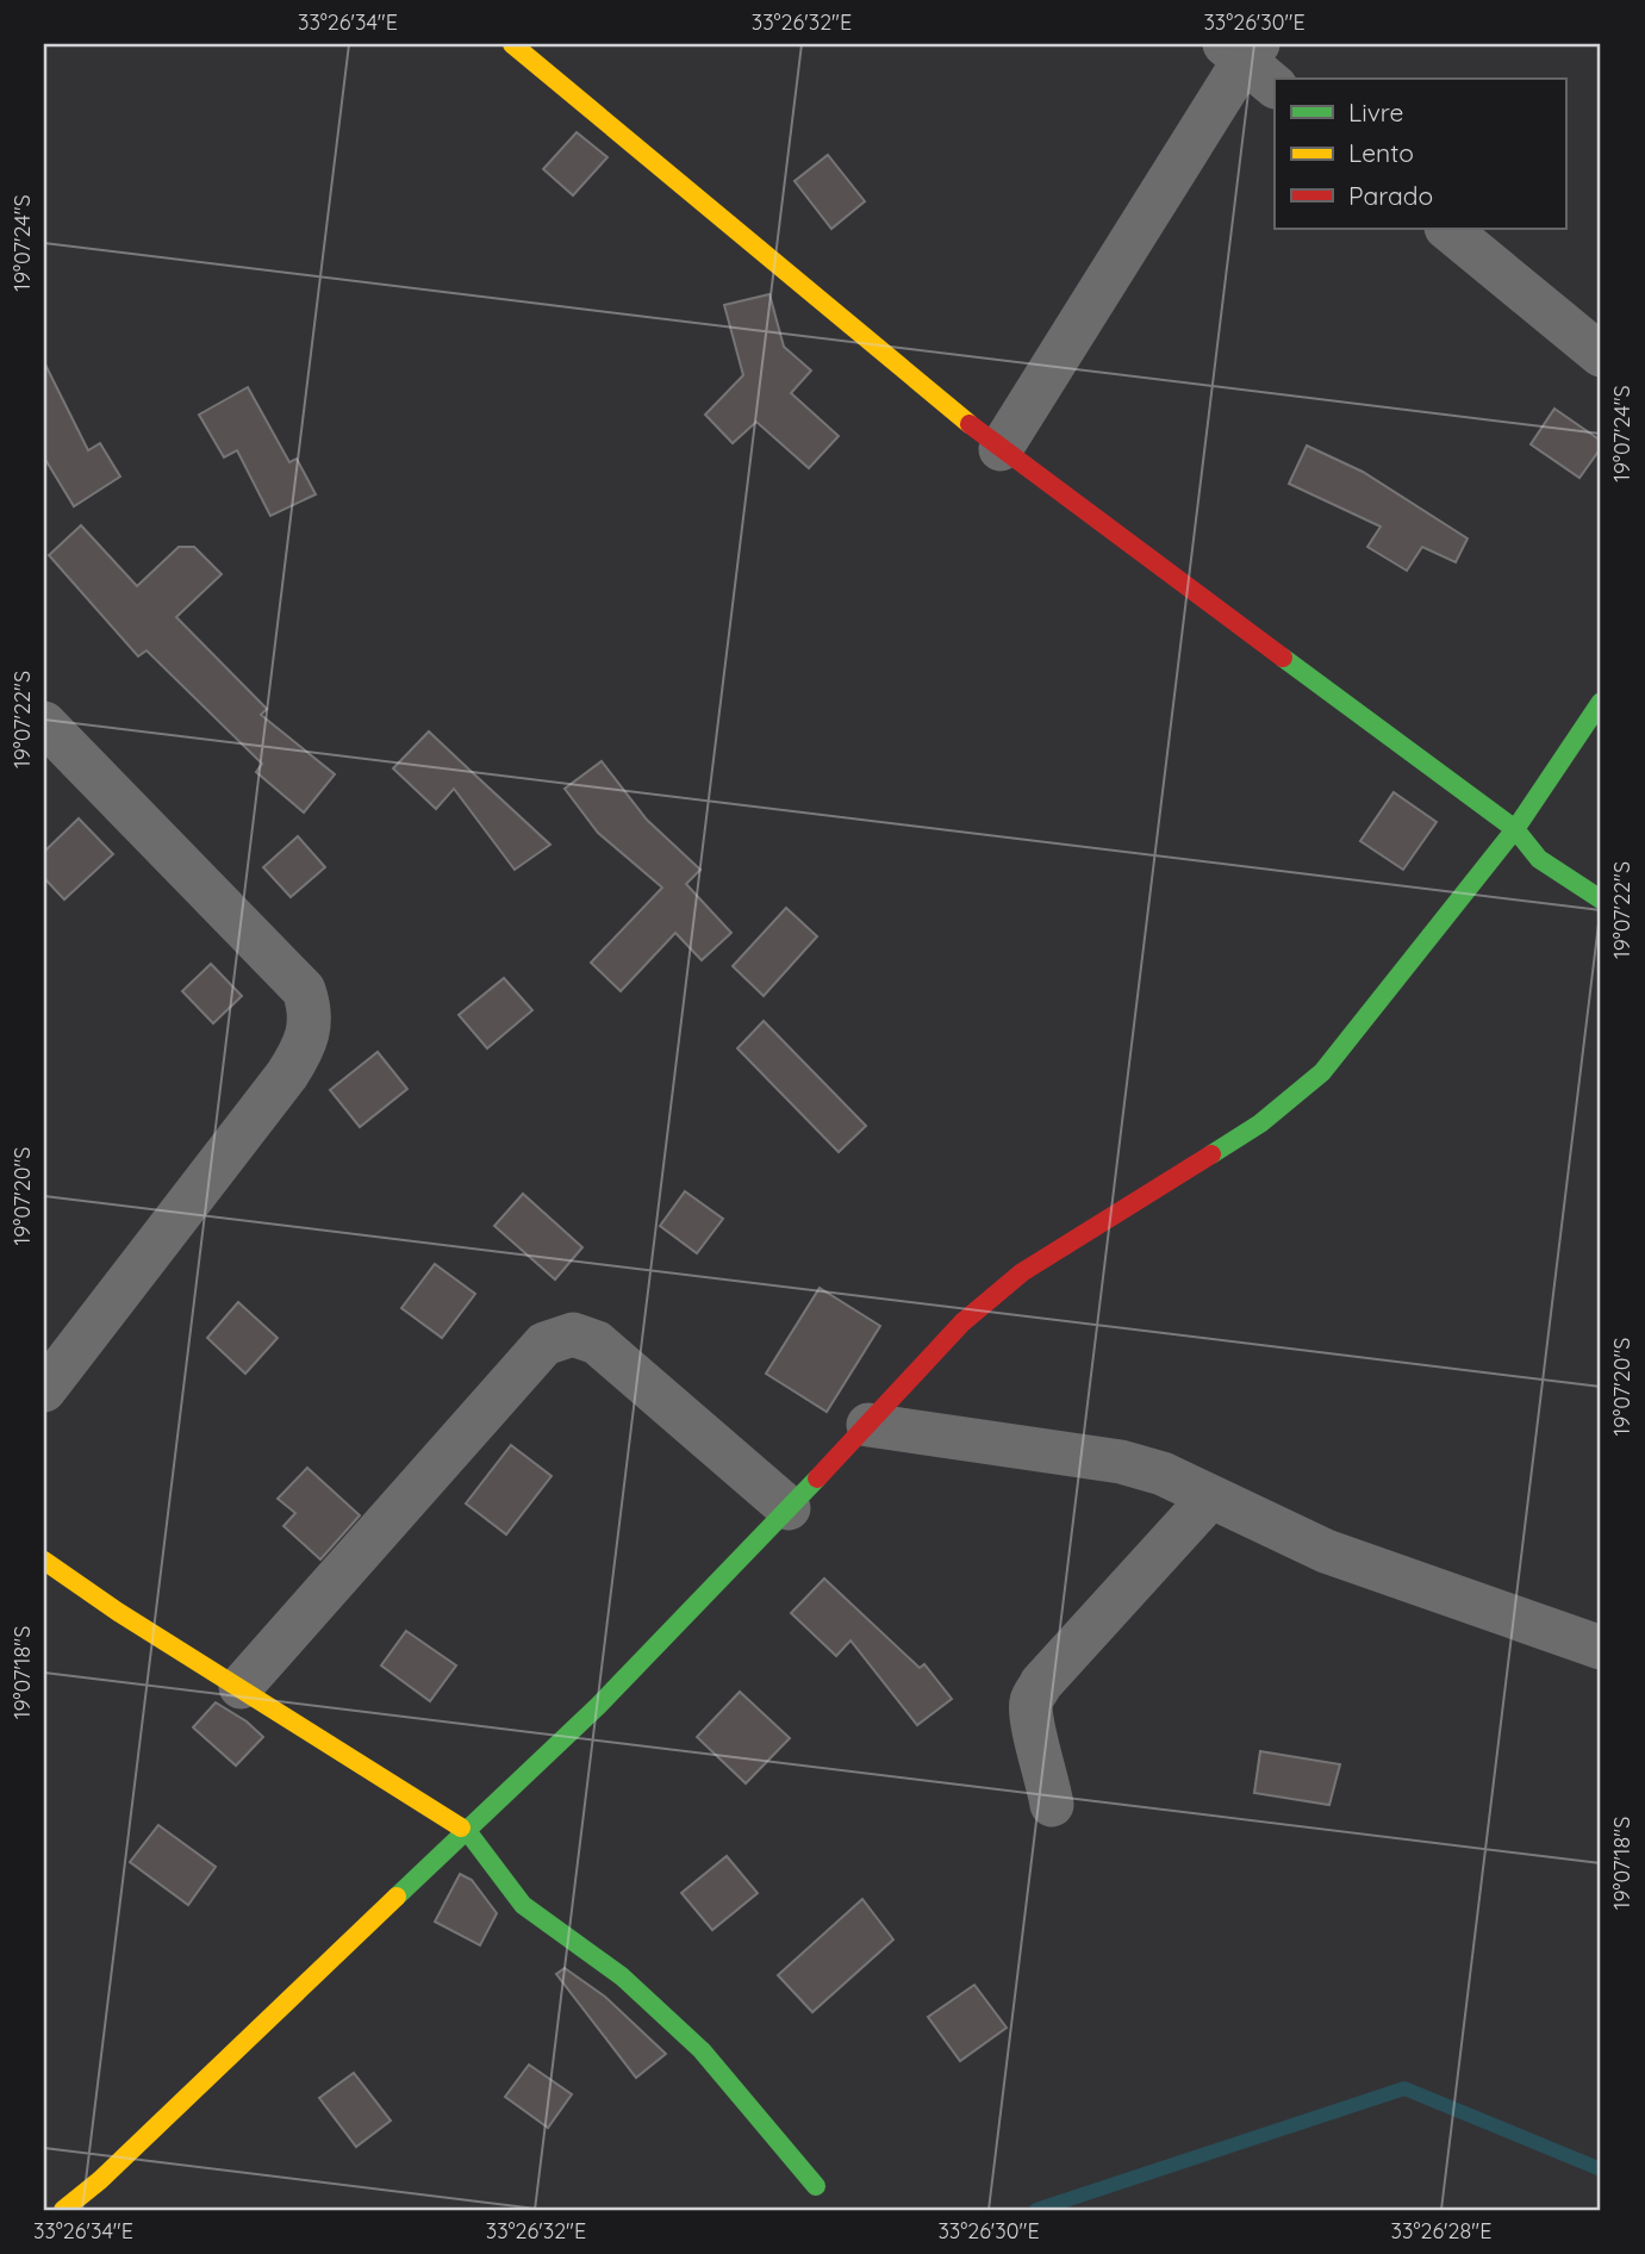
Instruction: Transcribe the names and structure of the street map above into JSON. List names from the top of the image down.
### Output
{
  "legend": ["Livre", "Lento", "Parado"],
  "coordinates": [
    "33°26'34\"E",
    "33°26'32\"E",
    "33°26'30\"E",
    "19°07'24\"S",
    "19°07'22\"S",
    "19°07'20\"S",
    "19°07'18\"S",
    "33°26'28\"E"
  ]
}
